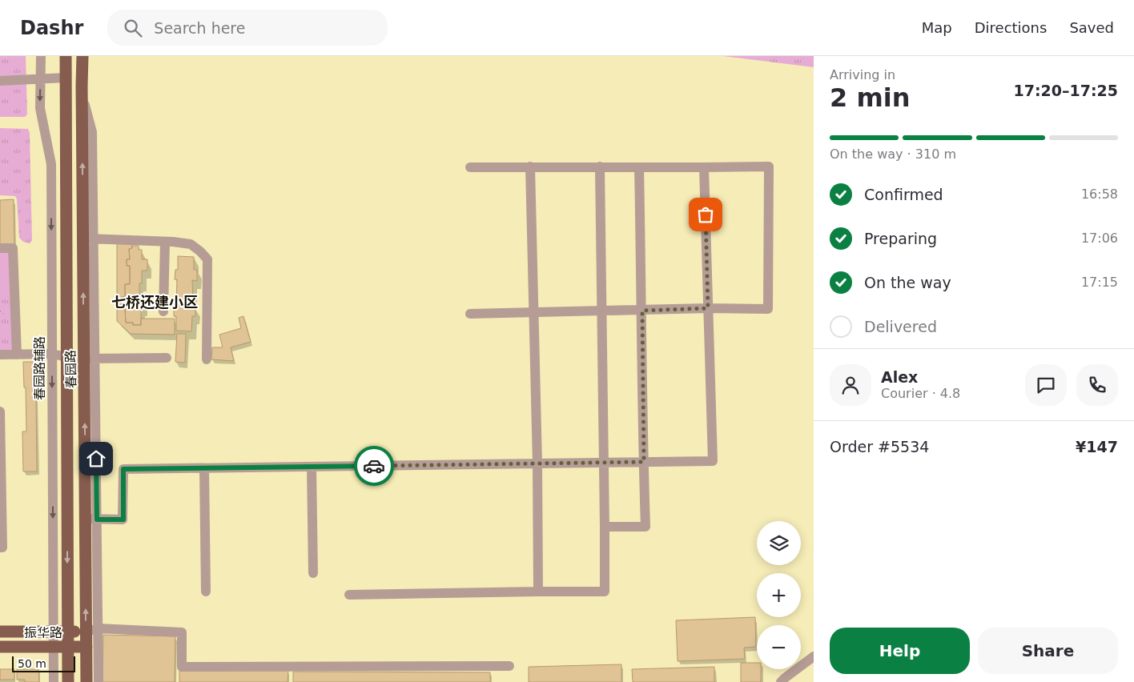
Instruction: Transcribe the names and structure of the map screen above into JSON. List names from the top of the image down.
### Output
{
  "streets": {
    "main road": ["春园路", "振华路"],
    "street": ["春园路辅路"]
  },
  "crossings": [
    ["春园路辅路", "振华路"],
    ["春园路", "振华路"]
  ],
  "one_way": ["春园路辅路"],
  "districts": ["七桥还建小区"],
  "scale_bar": "50 m",
  "page": {
    "header": "Dashr",
    "search": "Search here",
    "nav": ["Map", "Directions", "Saved"],
    "heading": ["2 min", "Arriving in", "17:20–17:25"],
    "panel": [
      "Alex",
      "Courier · 4.8",
      "Order #5534",
      "¥147"
    ],
    "bar": "On the way · 310 m",
    "list": [
      ["Confirmed", "16:58"],
      ["Preparing", "17:06"],
      ["On the way", "17:15"],
      "Delivered"
    ],
    "map_buttons": ["+", "−"],
    "buttons": ["Help", "Share"],
    "scale": "50 m"
  }
}
